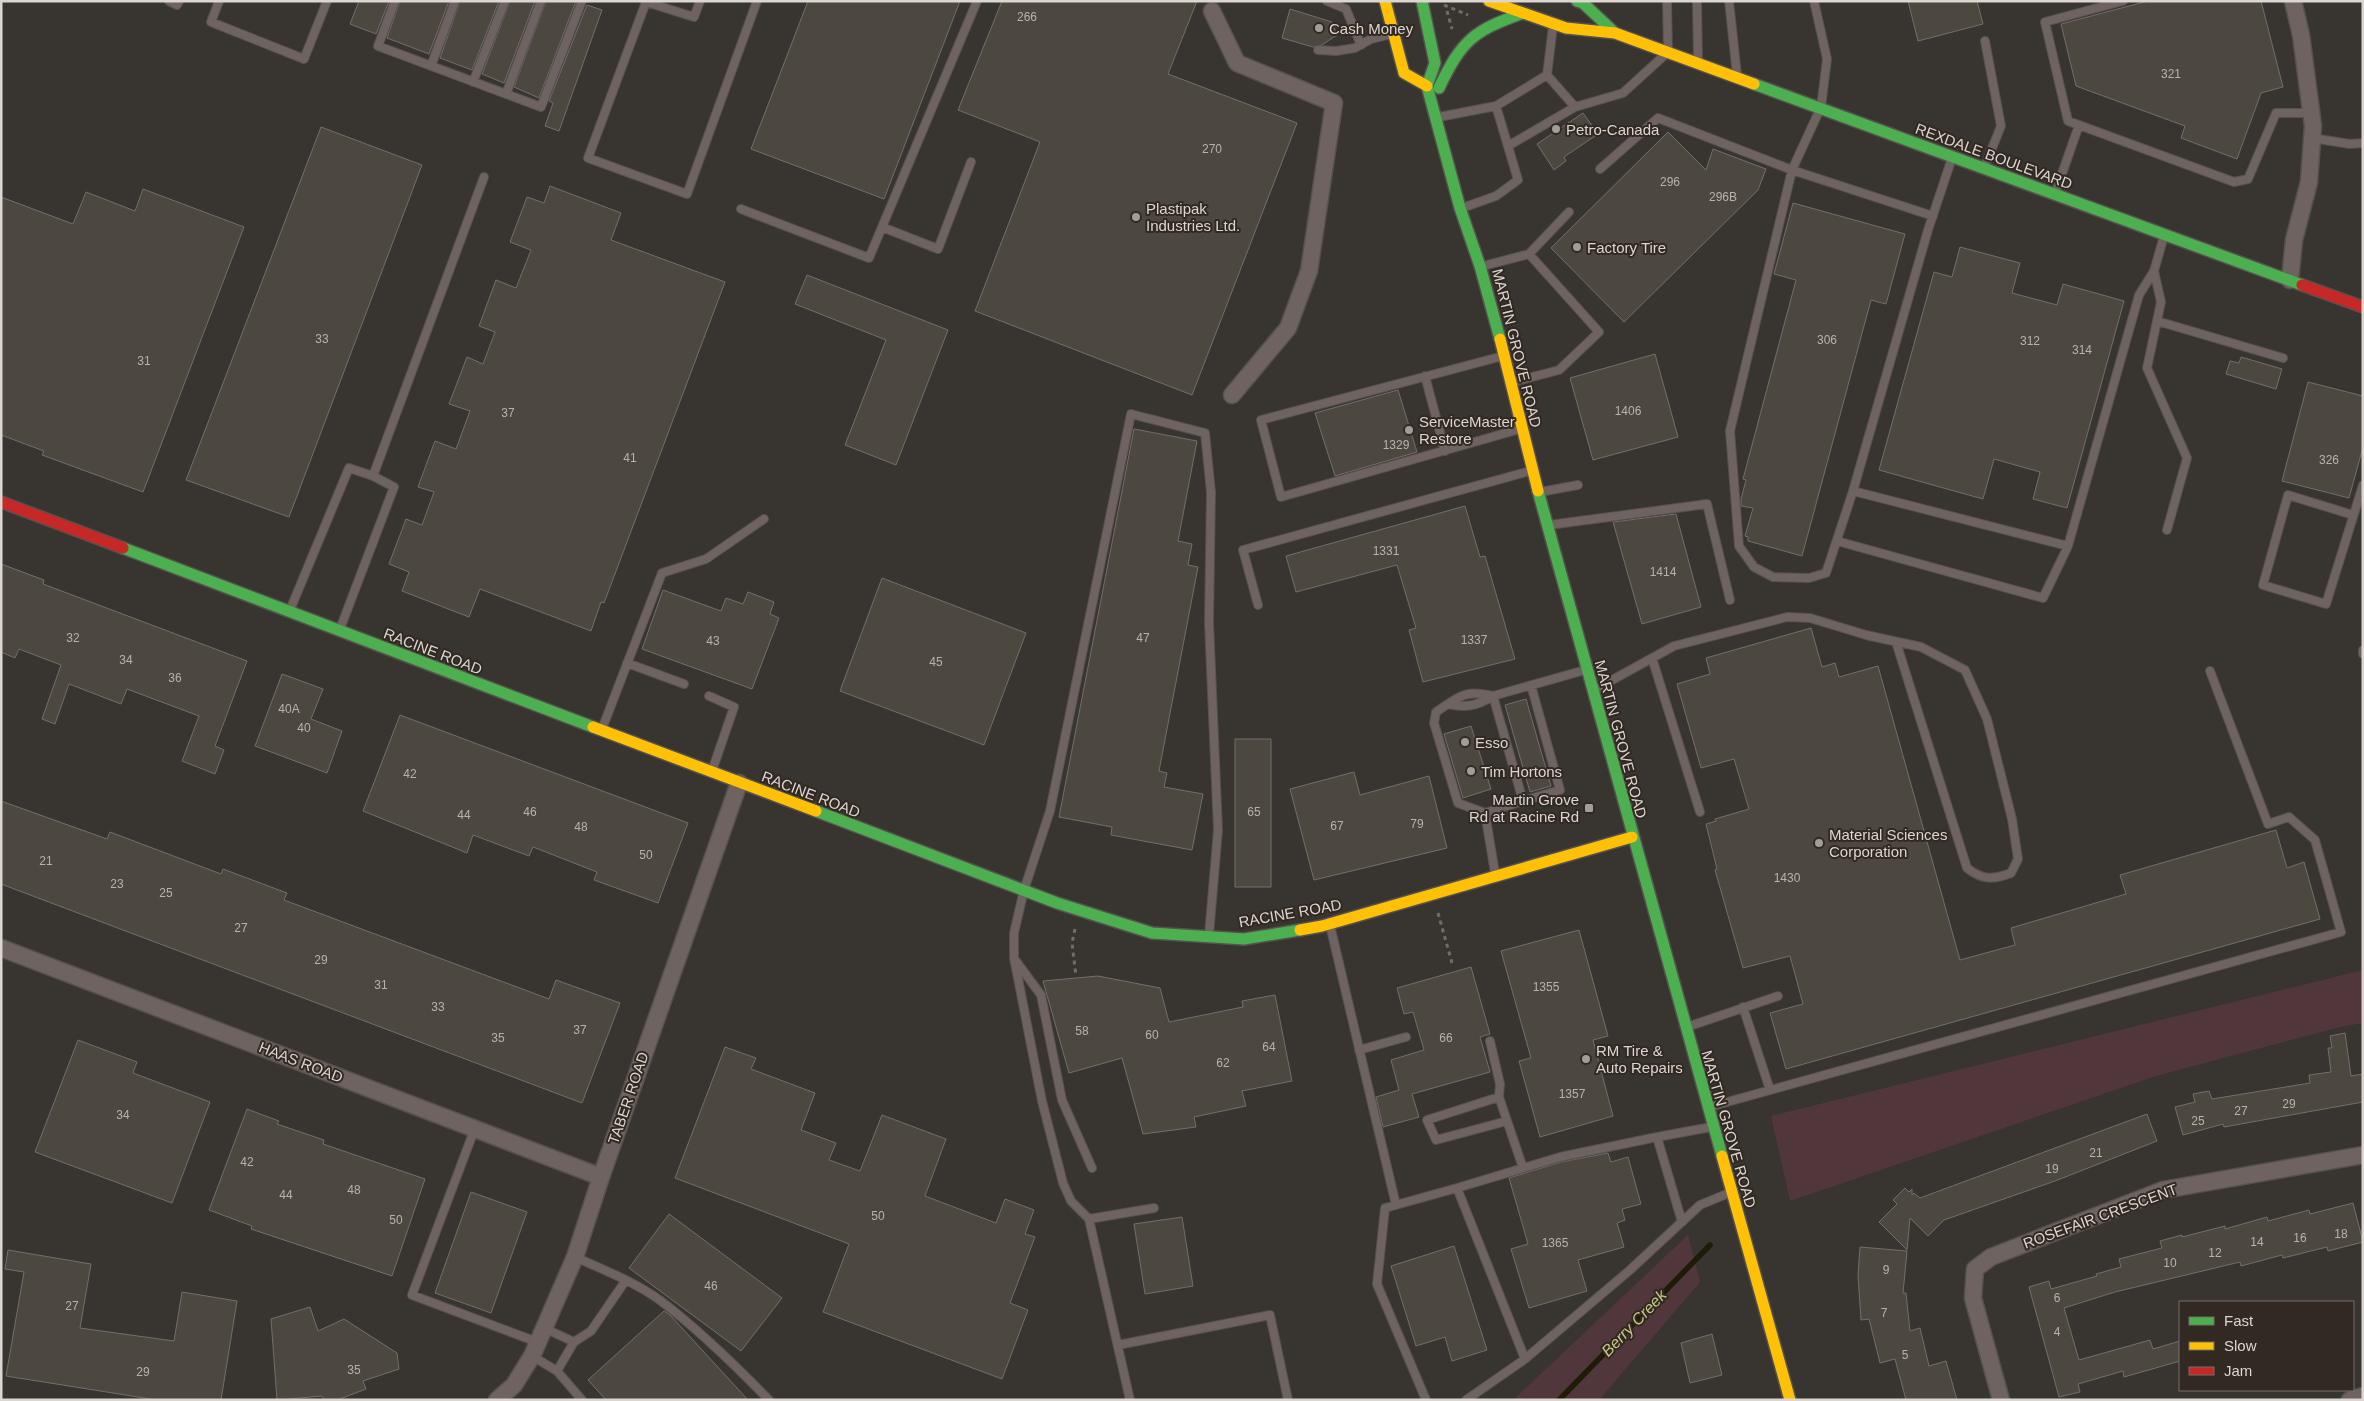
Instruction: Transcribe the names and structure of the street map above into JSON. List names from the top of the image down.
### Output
{
  "streets": {
    "main road": ["REXDALE BOULEVARD", "MARTIN GROVE ROAD", "RACINE ROAD"],
    "street": ["HAAS ROAD", "TABER ROAD", "ROSEFAIR CRESCENT"]
  },
  "crossings": [
    ["MARTIN GROVE ROAD", "RACINE ROAD"],
    ["RACINE ROAD", "TABER ROAD"],
    ["HAAS ROAD", "TABER ROAD"]
  ],
  "water": ["Berry Creek"],
  "places": {
    "other": [
      "Cash Money",
      "Petro-Canada",
      "Plastipak Industries Ltd.",
      "Factory Tire",
      "ServiceMaster Restore",
      "Esso",
      "Tim Hortons",
      "Material Sciences Corporation",
      "RM Tire & Auto Repairs"
    ],
    "transit": ["Martin Grove Rd at Racine Rd"]
  },
  "house_numbers": [
    "266",
    "321",
    "270",
    "296",
    "296B",
    "33",
    "306",
    "312",
    "314",
    "31",
    "1406",
    "37",
    "1329",
    "41",
    "326",
    "1331",
    "1414",
    "32",
    "47",
    "1337",
    "43",
    "34",
    "45",
    "36",
    "40A",
    "40",
    "42",
    "46",
    "65",
    "44",
    "79",
    "67",
    "48",
    "50",
    "21",
    "1430",
    "23",
    "25",
    "27",
    "29",
    "31",
    "1355",
    "33",
    "37",
    "58",
    "60",
    "35",
    "66",
    "64",
    "62",
    "1357",
    "29",
    "27",
    "34",
    "25",
    "21",
    "42",
    "19",
    "48",
    "44",
    "50",
    "50",
    "18",
    "16",
    "14",
    "1365",
    "12",
    "10",
    "9",
    "46",
    "6",
    "27",
    "7",
    "4",
    "5",
    "35",
    "29"
  ],
  "legend": ["Fast", "Slow", "Jam"]
}
